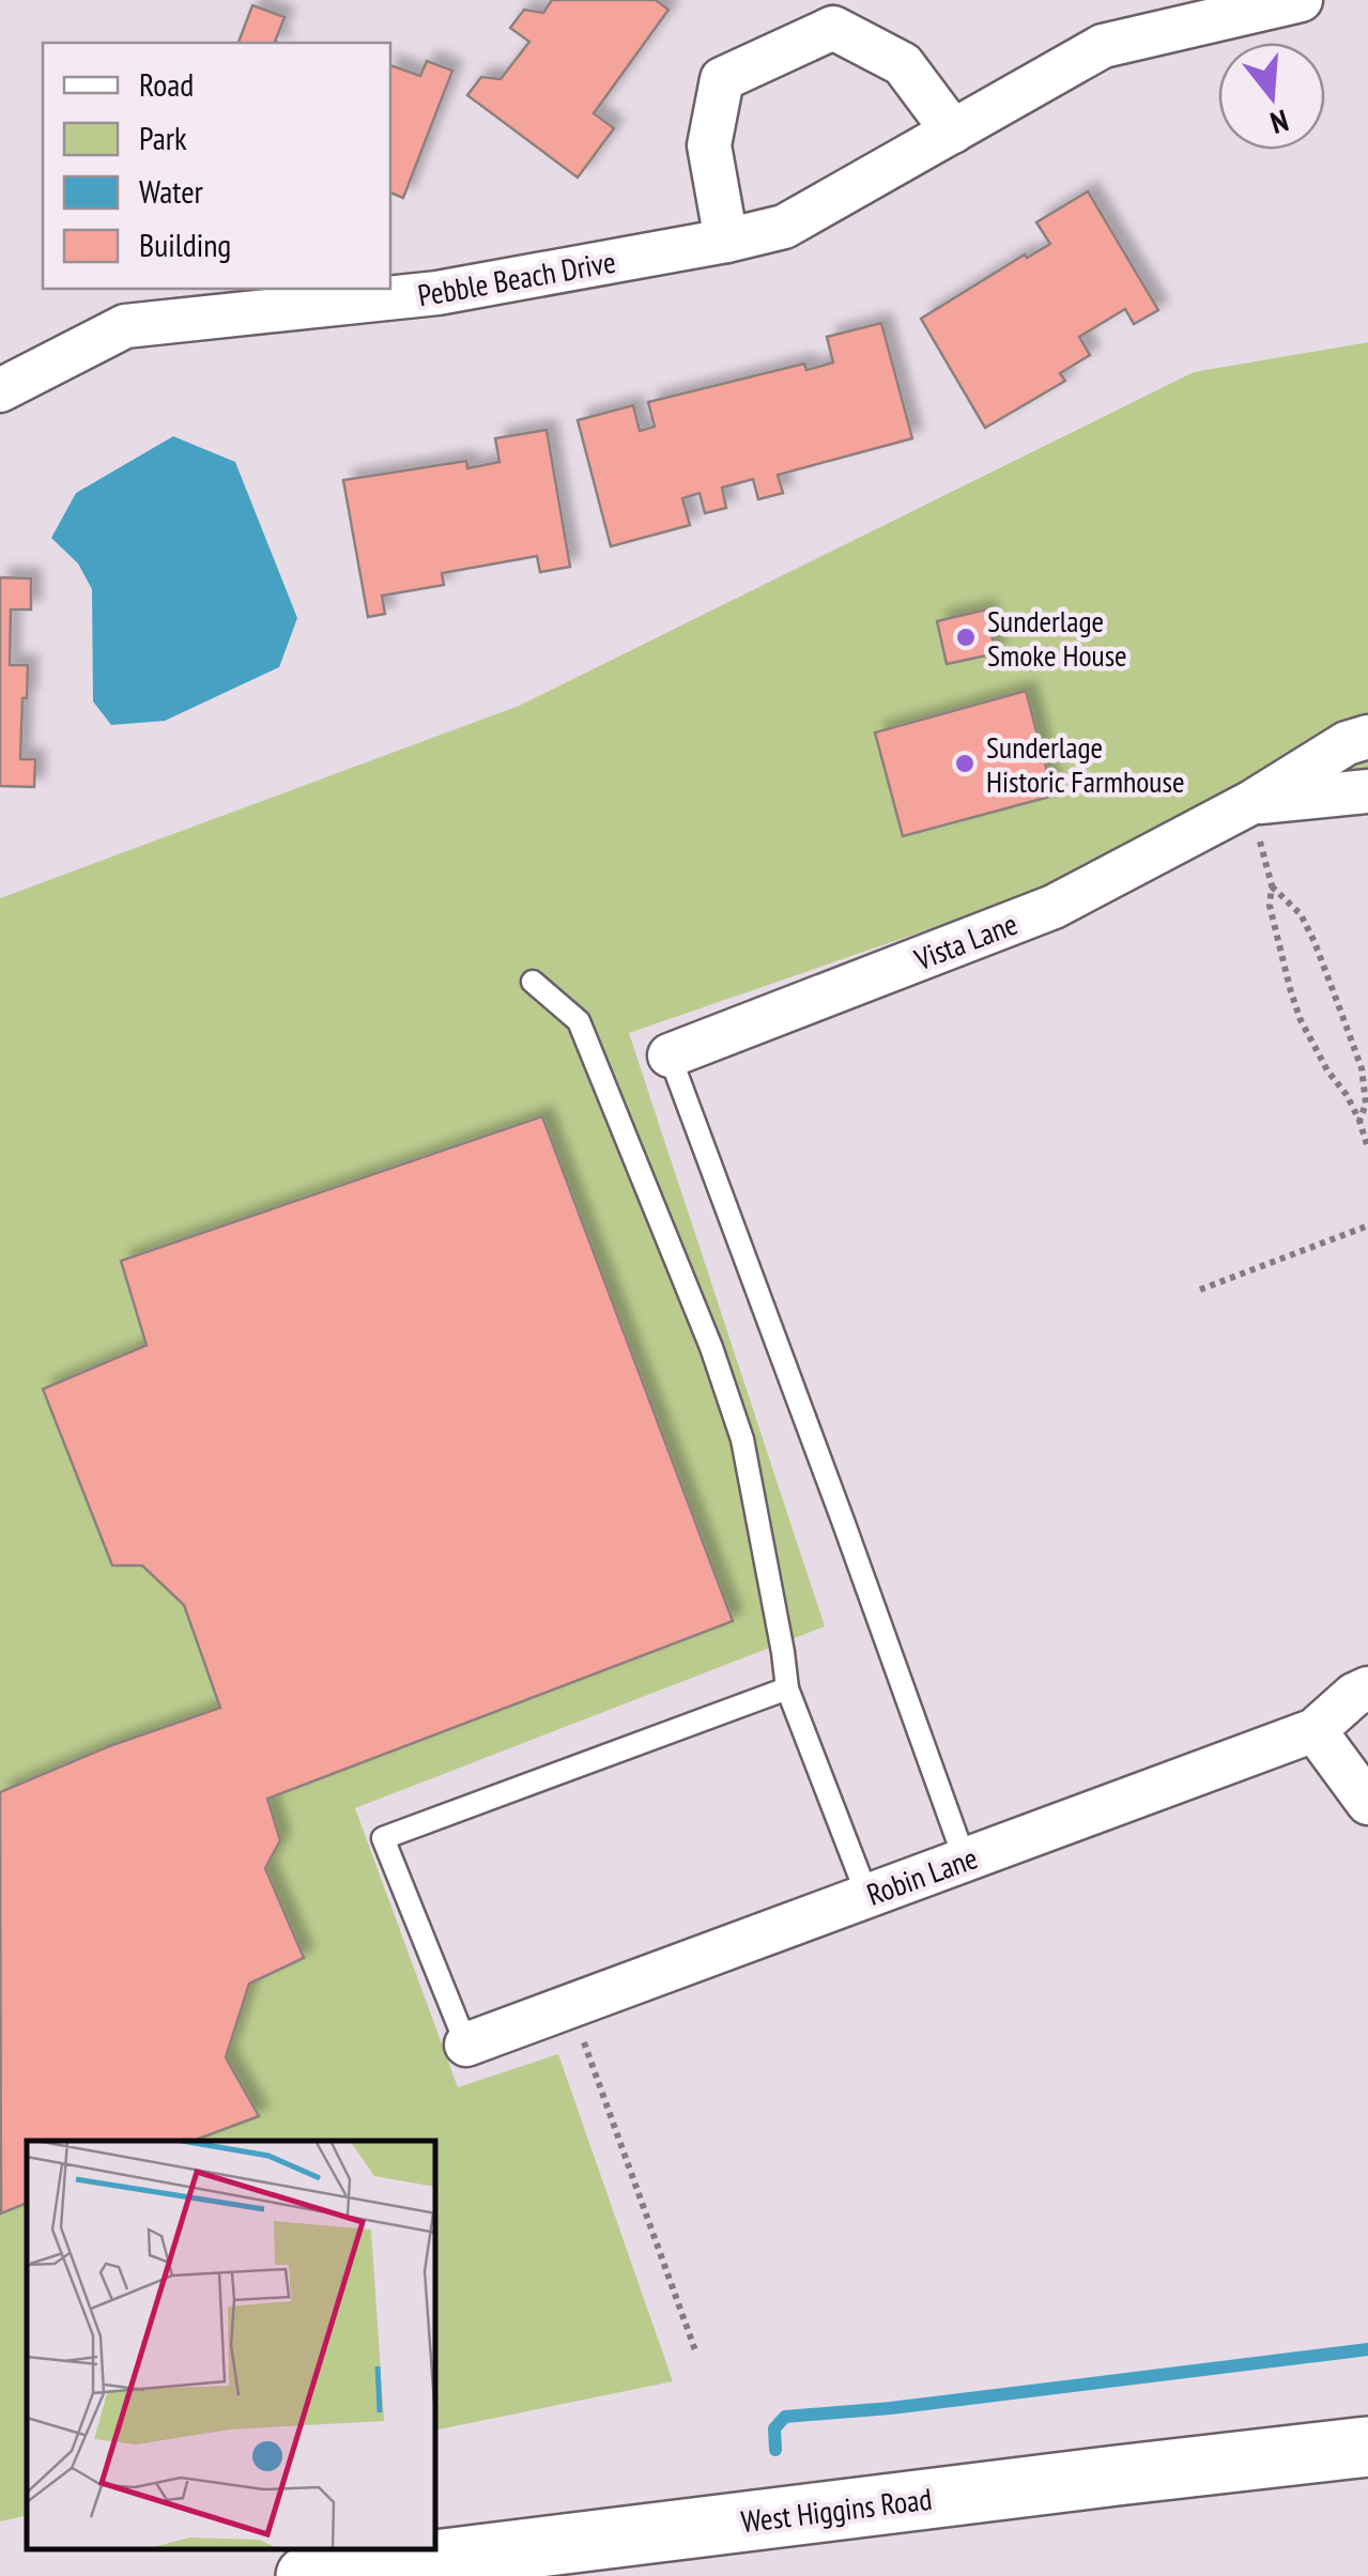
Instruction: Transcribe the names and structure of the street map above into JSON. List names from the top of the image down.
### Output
{
  "streets": {
    "main road": ["West Higgins Road"],
    "street": ["Pebble Beach Drive", "Vista Lane", "Robin Lane"]
  },
  "places": ["Sunderlage Smoke House", "Sunderlage Historic Farmhouse"],
  "legend": [
    "Road",
    "Park",
    "Water",
    "Building"
  ],
  "north": "bottom"
}
